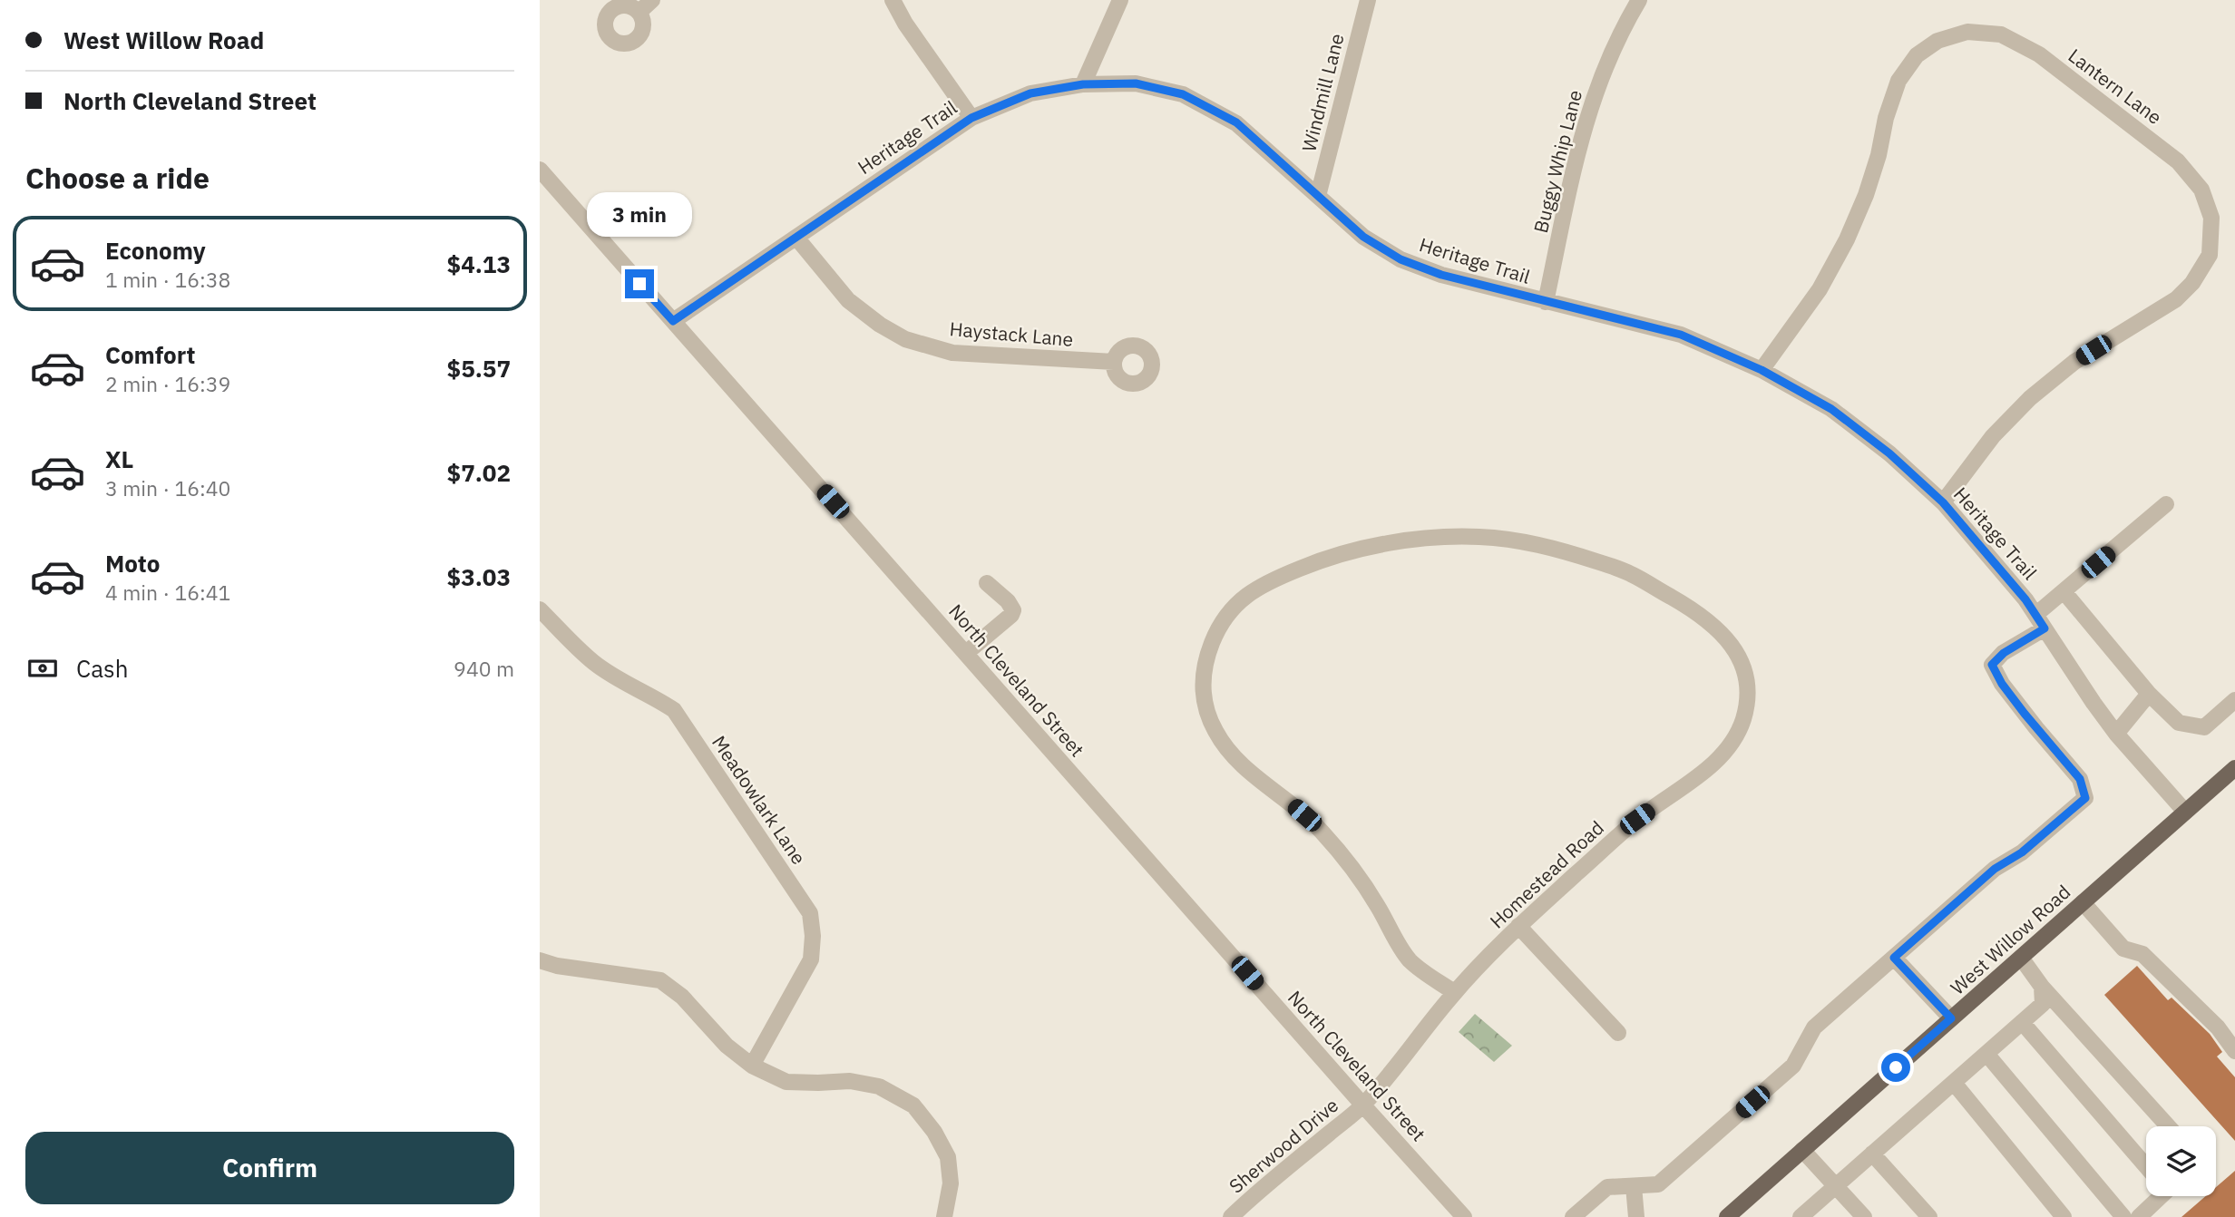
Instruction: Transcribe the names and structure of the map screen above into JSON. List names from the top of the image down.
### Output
{
  "streets": {
    "main road": ["West Willow Road"],
    "street": [
      "Lantern Lane",
      "Windmill Lane",
      "Heritage Trail",
      "Buggy Whip Lane",
      "Haystack Lane",
      "North Cleveland Street",
      "Meadowlark Lane",
      "Homestead Road",
      "Sherwood Drive"
    ]
  },
  "crossings": [
    ["Lantern Lane", "Heritage Trail"],
    ["Windmill Lane", "Heritage Trail"],
    ["Heritage Trail", "Buggy Whip Lane"],
    ["Heritage Trail", "Haystack Lane"],
    ["Heritage Trail", "North Cleveland Street"],
    ["Heritage Trail", "West Willow Road"],
    ["North Cleveland Street", "Homestead Road"],
    ["North Cleveland Street", "Sherwood Drive"],
    ["Homestead Road", "Sherwood Drive"]
  ],
  "page": {
    "banner": ["West Willow Road", "North Cleveland Street"],
    "heading": "Choose a ride",
    "bubble": "3 min",
    "list": [
      {
        "name": "Economy",
        "note": "1 min · 16:38",
        "value": "$4.13"
      },
      {
        "name": "Comfort",
        "note": "2 min · 16:39",
        "value": "$5.57"
      },
      {
        "name": "XL",
        "note": "3 min · 16:40",
        "value": "$7.02"
      },
      {
        "name": "Moto",
        "note": "4 min · 16:41",
        "value": "$3.03"
      }
    ],
    "pay": ["Cash", "940 m"],
    "buttons": "Confirm"
  }
}
